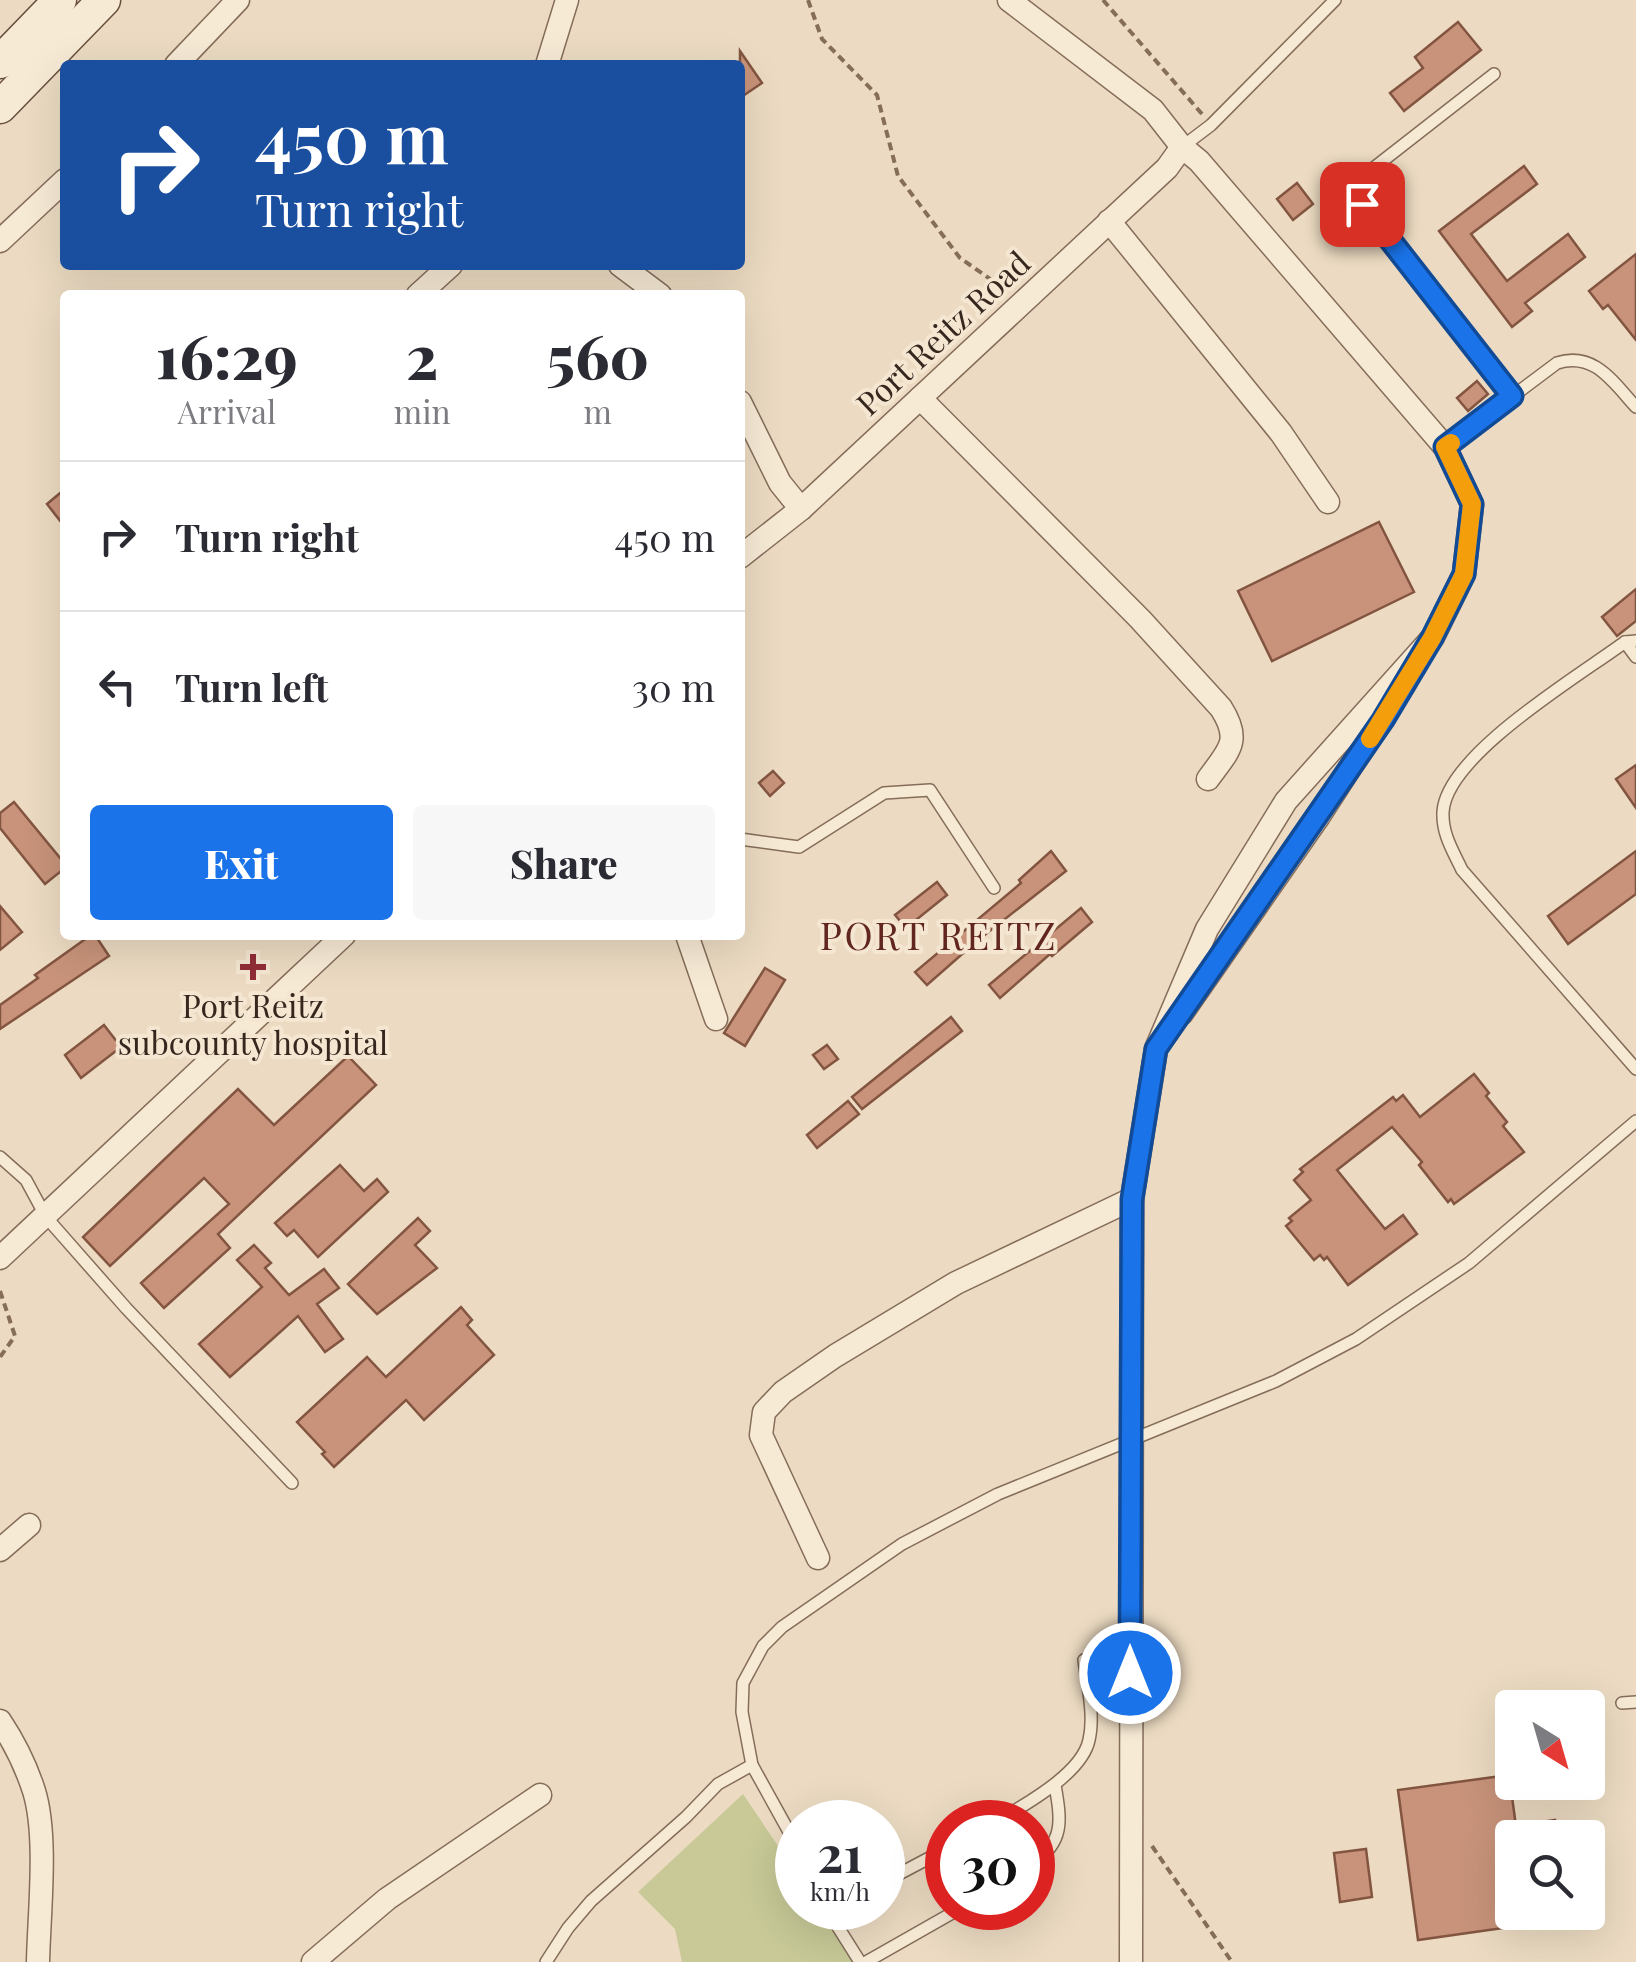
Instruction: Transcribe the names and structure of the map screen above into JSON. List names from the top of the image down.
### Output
{
  "streets": {
    "street": ["Port Reitz Road"]
  },
  "districts": ["PORT REITZ"],
  "places": {
    "health": ["Port Reitz subcounty hospital"]
  },
  "north": "bottom right",
  "page": {
    "turn": ["450 m", "Turn right"],
    "eta": [
      "16:29",
      "Arrival",
      "2",
      "min",
      "560",
      "m"
    ],
    "list": [
      {
        "name": "Turn right",
        "value": "450 m"
      },
      {
        "name": "Turn left",
        "value": "30 m"
      }
    ],
    "buttons": ["Exit", "Share"],
    "speed": "21 km/h",
    "limit": "30"
  }
}
